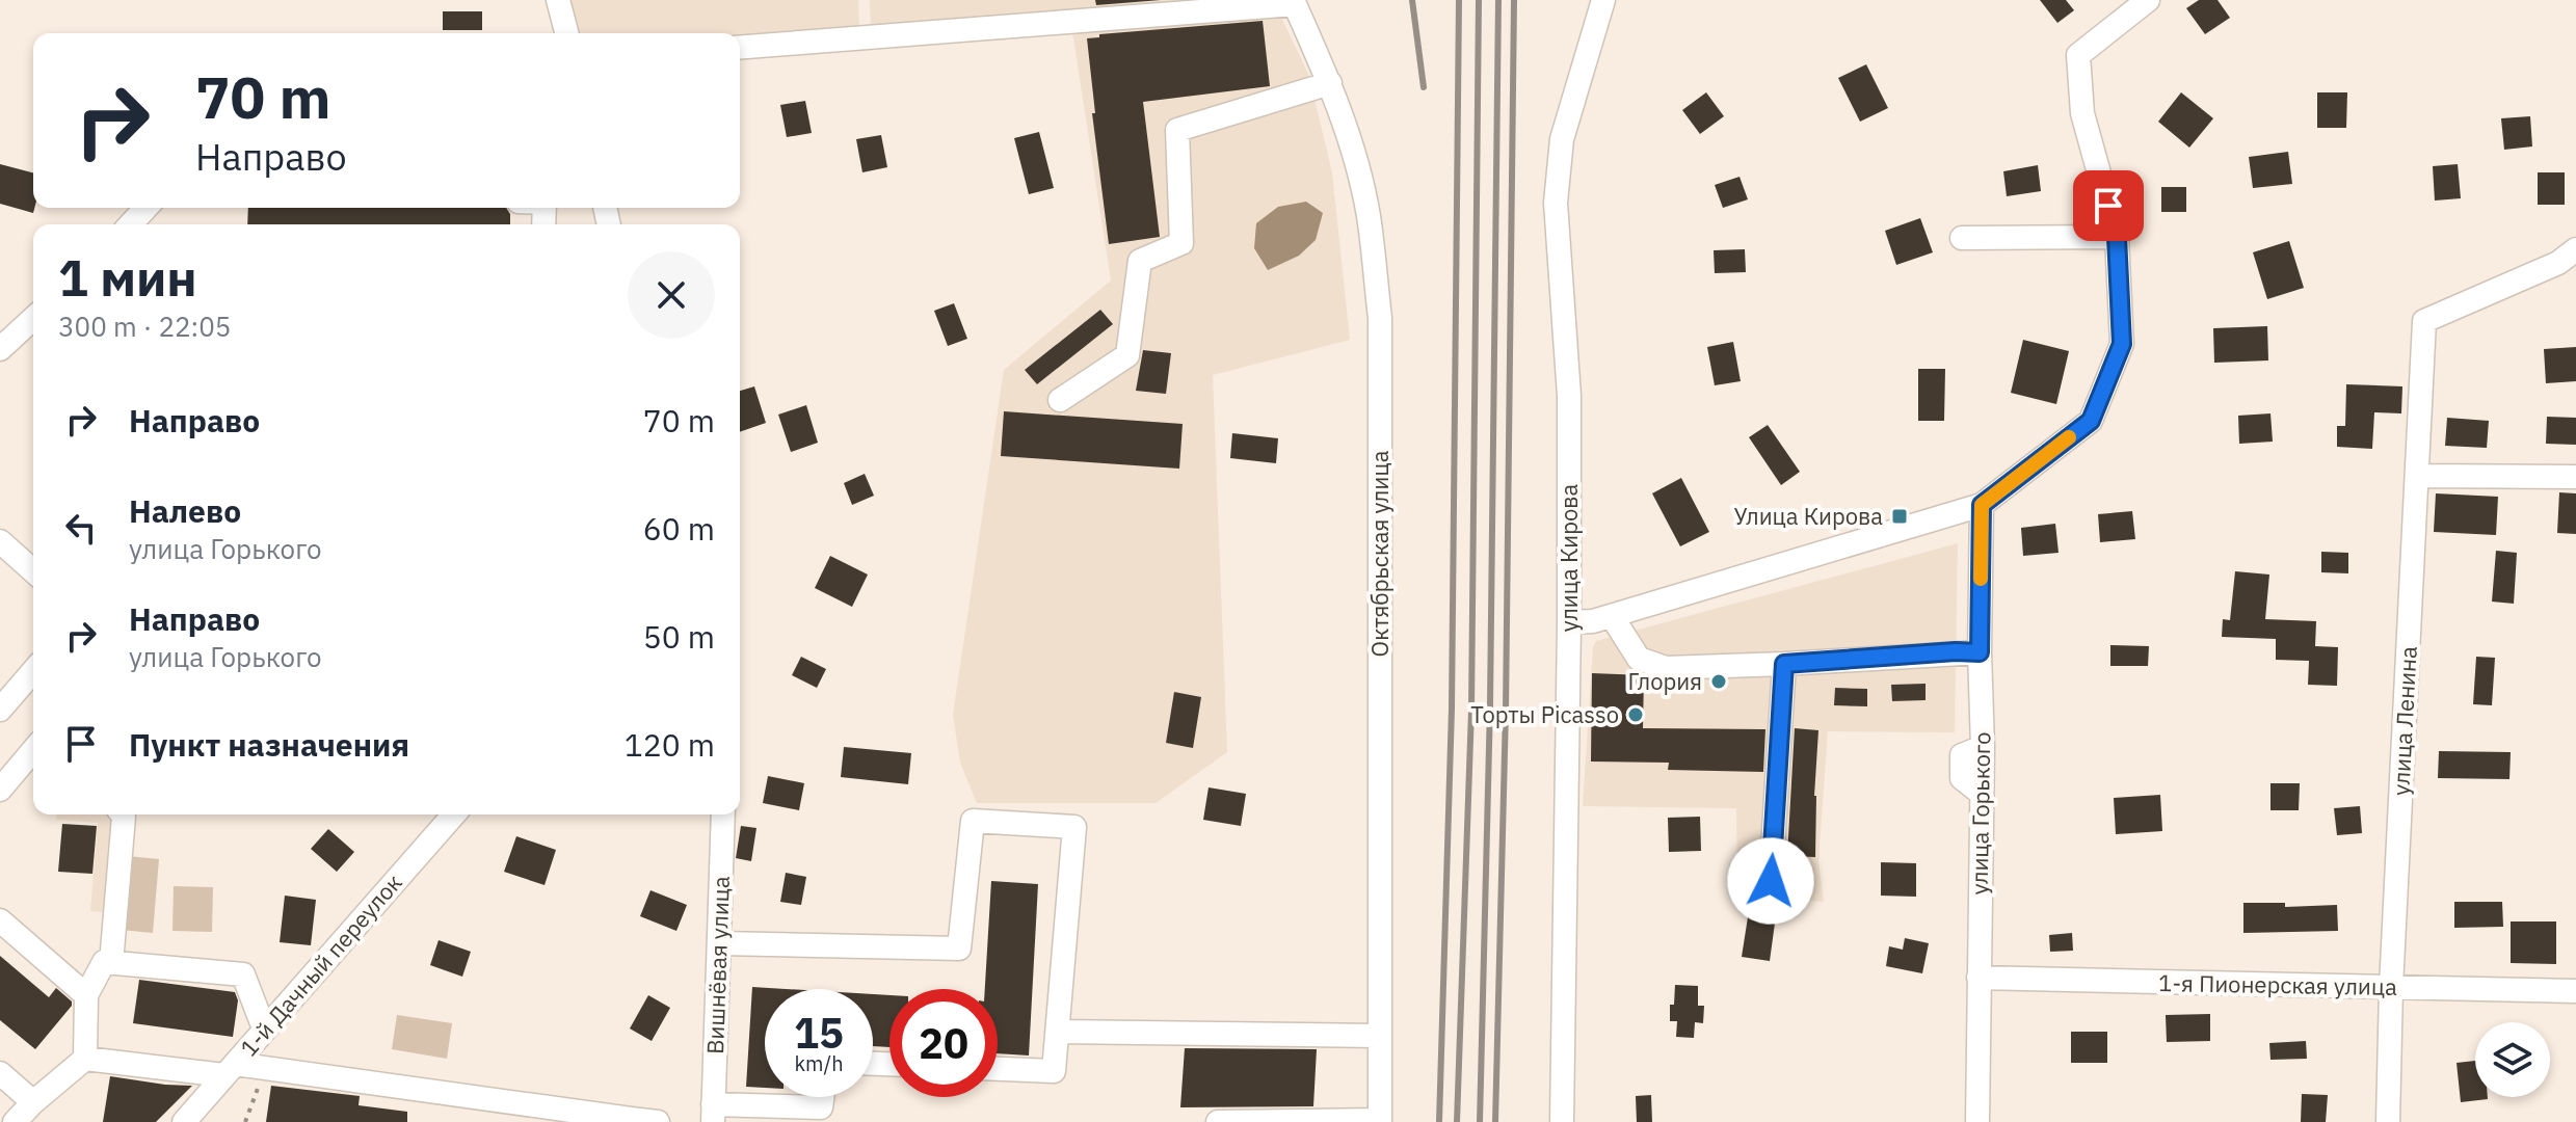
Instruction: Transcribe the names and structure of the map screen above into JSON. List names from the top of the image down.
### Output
{
  "streets": {
    "street": [
      "Октябрьская улица",
      "улица Кирова",
      "улица Ленина",
      "улица Горького",
      "1-й Дачный переулок",
      "Вишнёвая улица",
      "1-я Пионерская улица"
    ]
  },
  "crossings": [
    ["улица Ленина", "1-я Пионерская улица"],
    ["улица Горького", "1-я Пионерская улица"]
  ],
  "places": {
    "transit": ["Улица Кирова"],
    "other": ["Глория", "Торты Picasso"]
  },
  "page": {
    "turn": ["70 m", "Направо"],
    "heading": ["1 мин", "300 m · 22:05"],
    "list": [
      {
        "name": "Направо",
        "value": "70 m"
      },
      {
        "name": "Налево",
        "note": "улица Горького",
        "value": "60 m"
      },
      {
        "name": "Направо",
        "note": "улица Горького",
        "value": "50 m"
      },
      {
        "name": "Пункт назначения",
        "value": "120 m"
      }
    ],
    "speed": "15 km/h",
    "limit": "20"
  }
}
